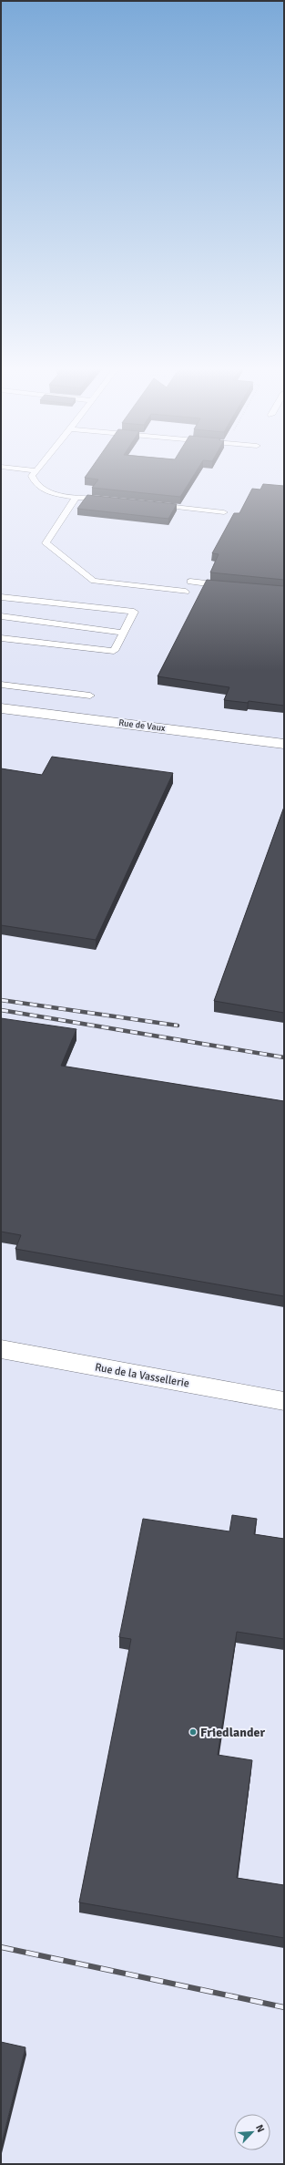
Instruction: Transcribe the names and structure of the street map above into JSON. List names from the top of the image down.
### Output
{
  "streets": {
    "street": ["Rue de Vaux", "Rue de la Vassellerie"]
  },
  "places": ["Friedlander"],
  "north": "top right"
}
